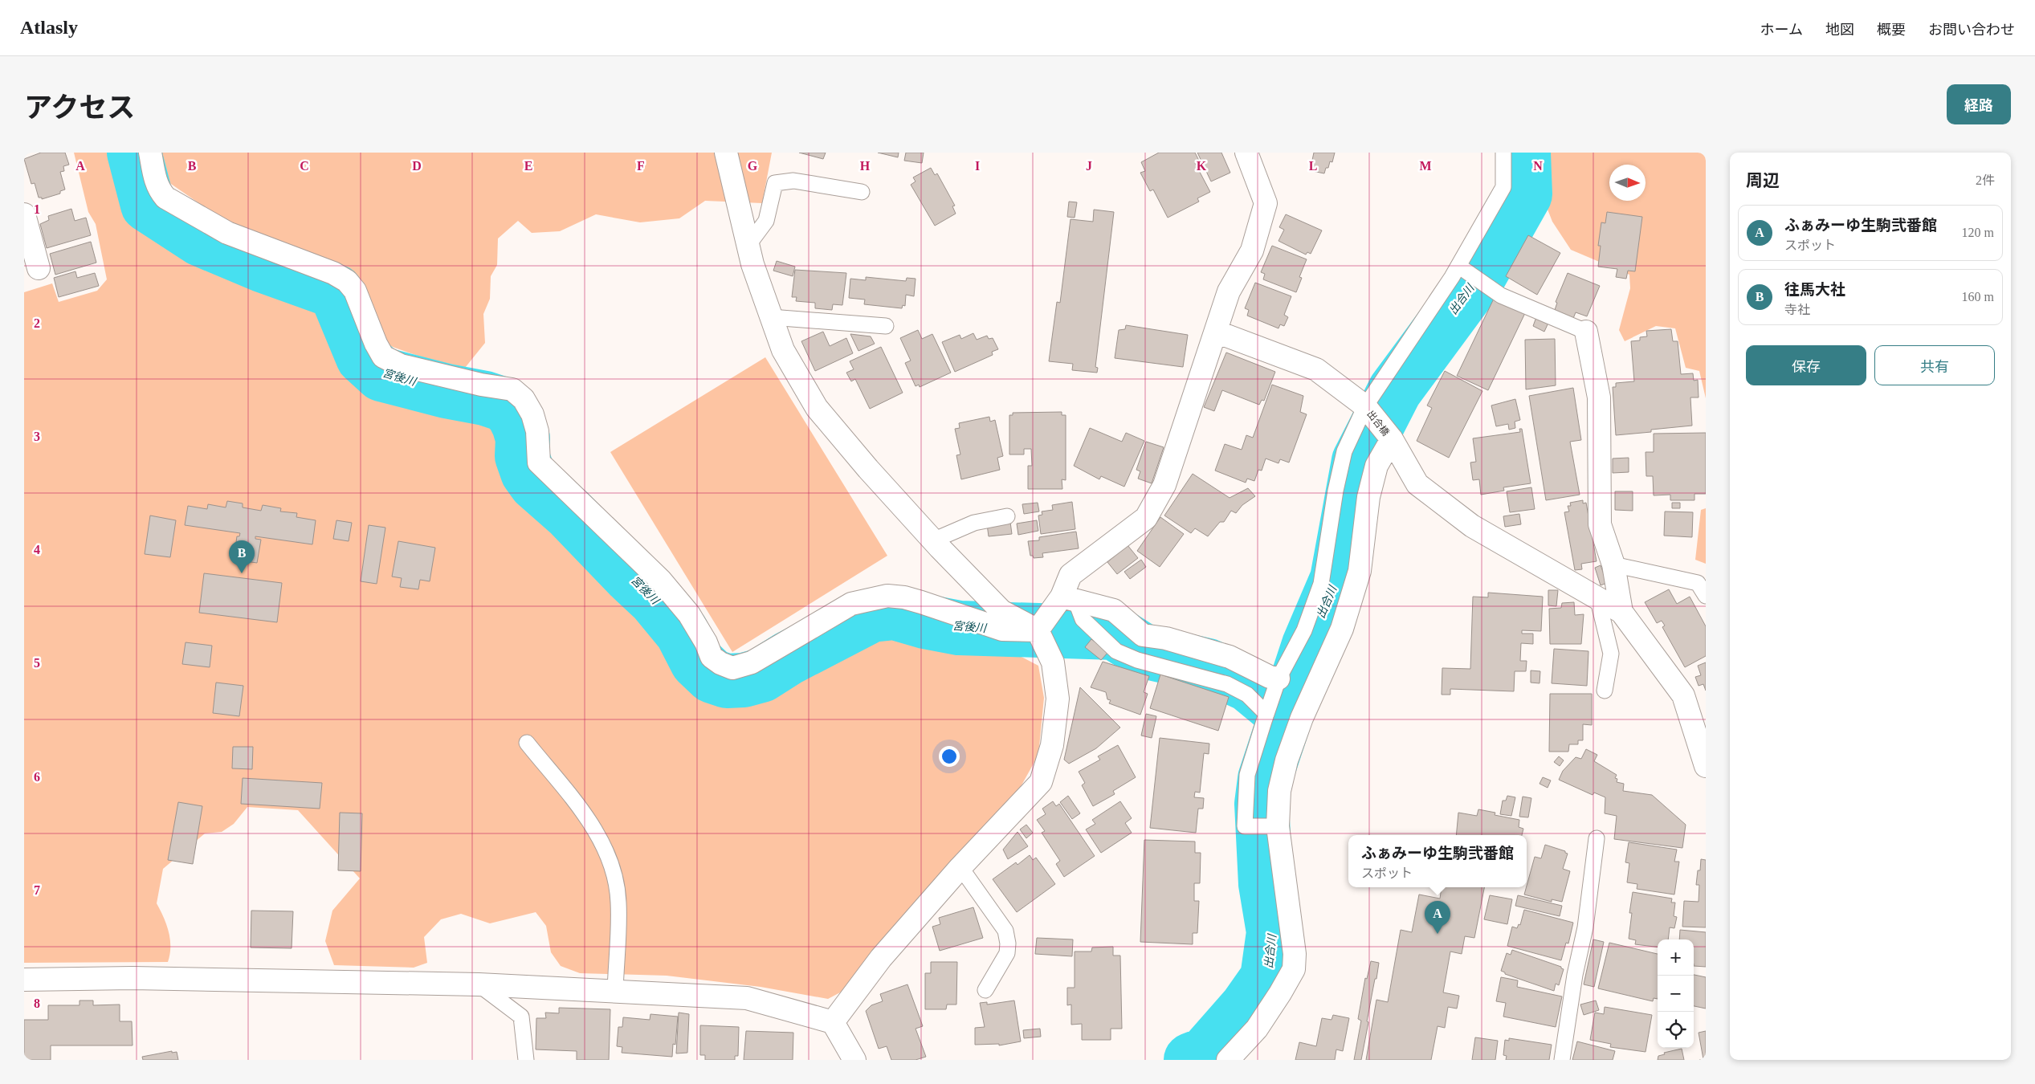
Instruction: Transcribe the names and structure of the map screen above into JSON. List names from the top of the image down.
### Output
{
  "streets": {
    "street": ["出合橋"]
  },
  "water": ["出合川", "宮後川"],
  "north": "right",
  "page": {
    "header": "Atlasly",
    "nav": [
      "ホーム",
      "地図",
      "概要",
      "お問い合わせ"
    ],
    "title": "アクセス",
    "buttons": [
      "経路",
      ["保存", "共有"]
    ],
    "heading": ["周辺", "2件"],
    "list": [
      {
        "mark": "A",
        "name": "ふぁみーゆ生駒弐番館",
        "note": "スポット",
        "value": "120 m"
      },
      {
        "mark": "B",
        "name": "往馬大社",
        "note": "寺社",
        "value": "160 m"
      }
    ],
    "pins": ["B", "A"],
    "popup": ["ふぁみーゆ生駒弐番館", "スポット"],
    "map_buttons": ["+", "−"]
  },
  "grid": {
    "columns": [
      "A",
      "B",
      "C",
      "D",
      "E",
      "F",
      "G",
      "H",
      "I",
      "J",
      "K",
      "L",
      "M",
      "N"
    ],
    "rows": [
      "1",
      "2",
      "3",
      "4",
      "5",
      "6",
      "7",
      "8"
    ]
  }
}
